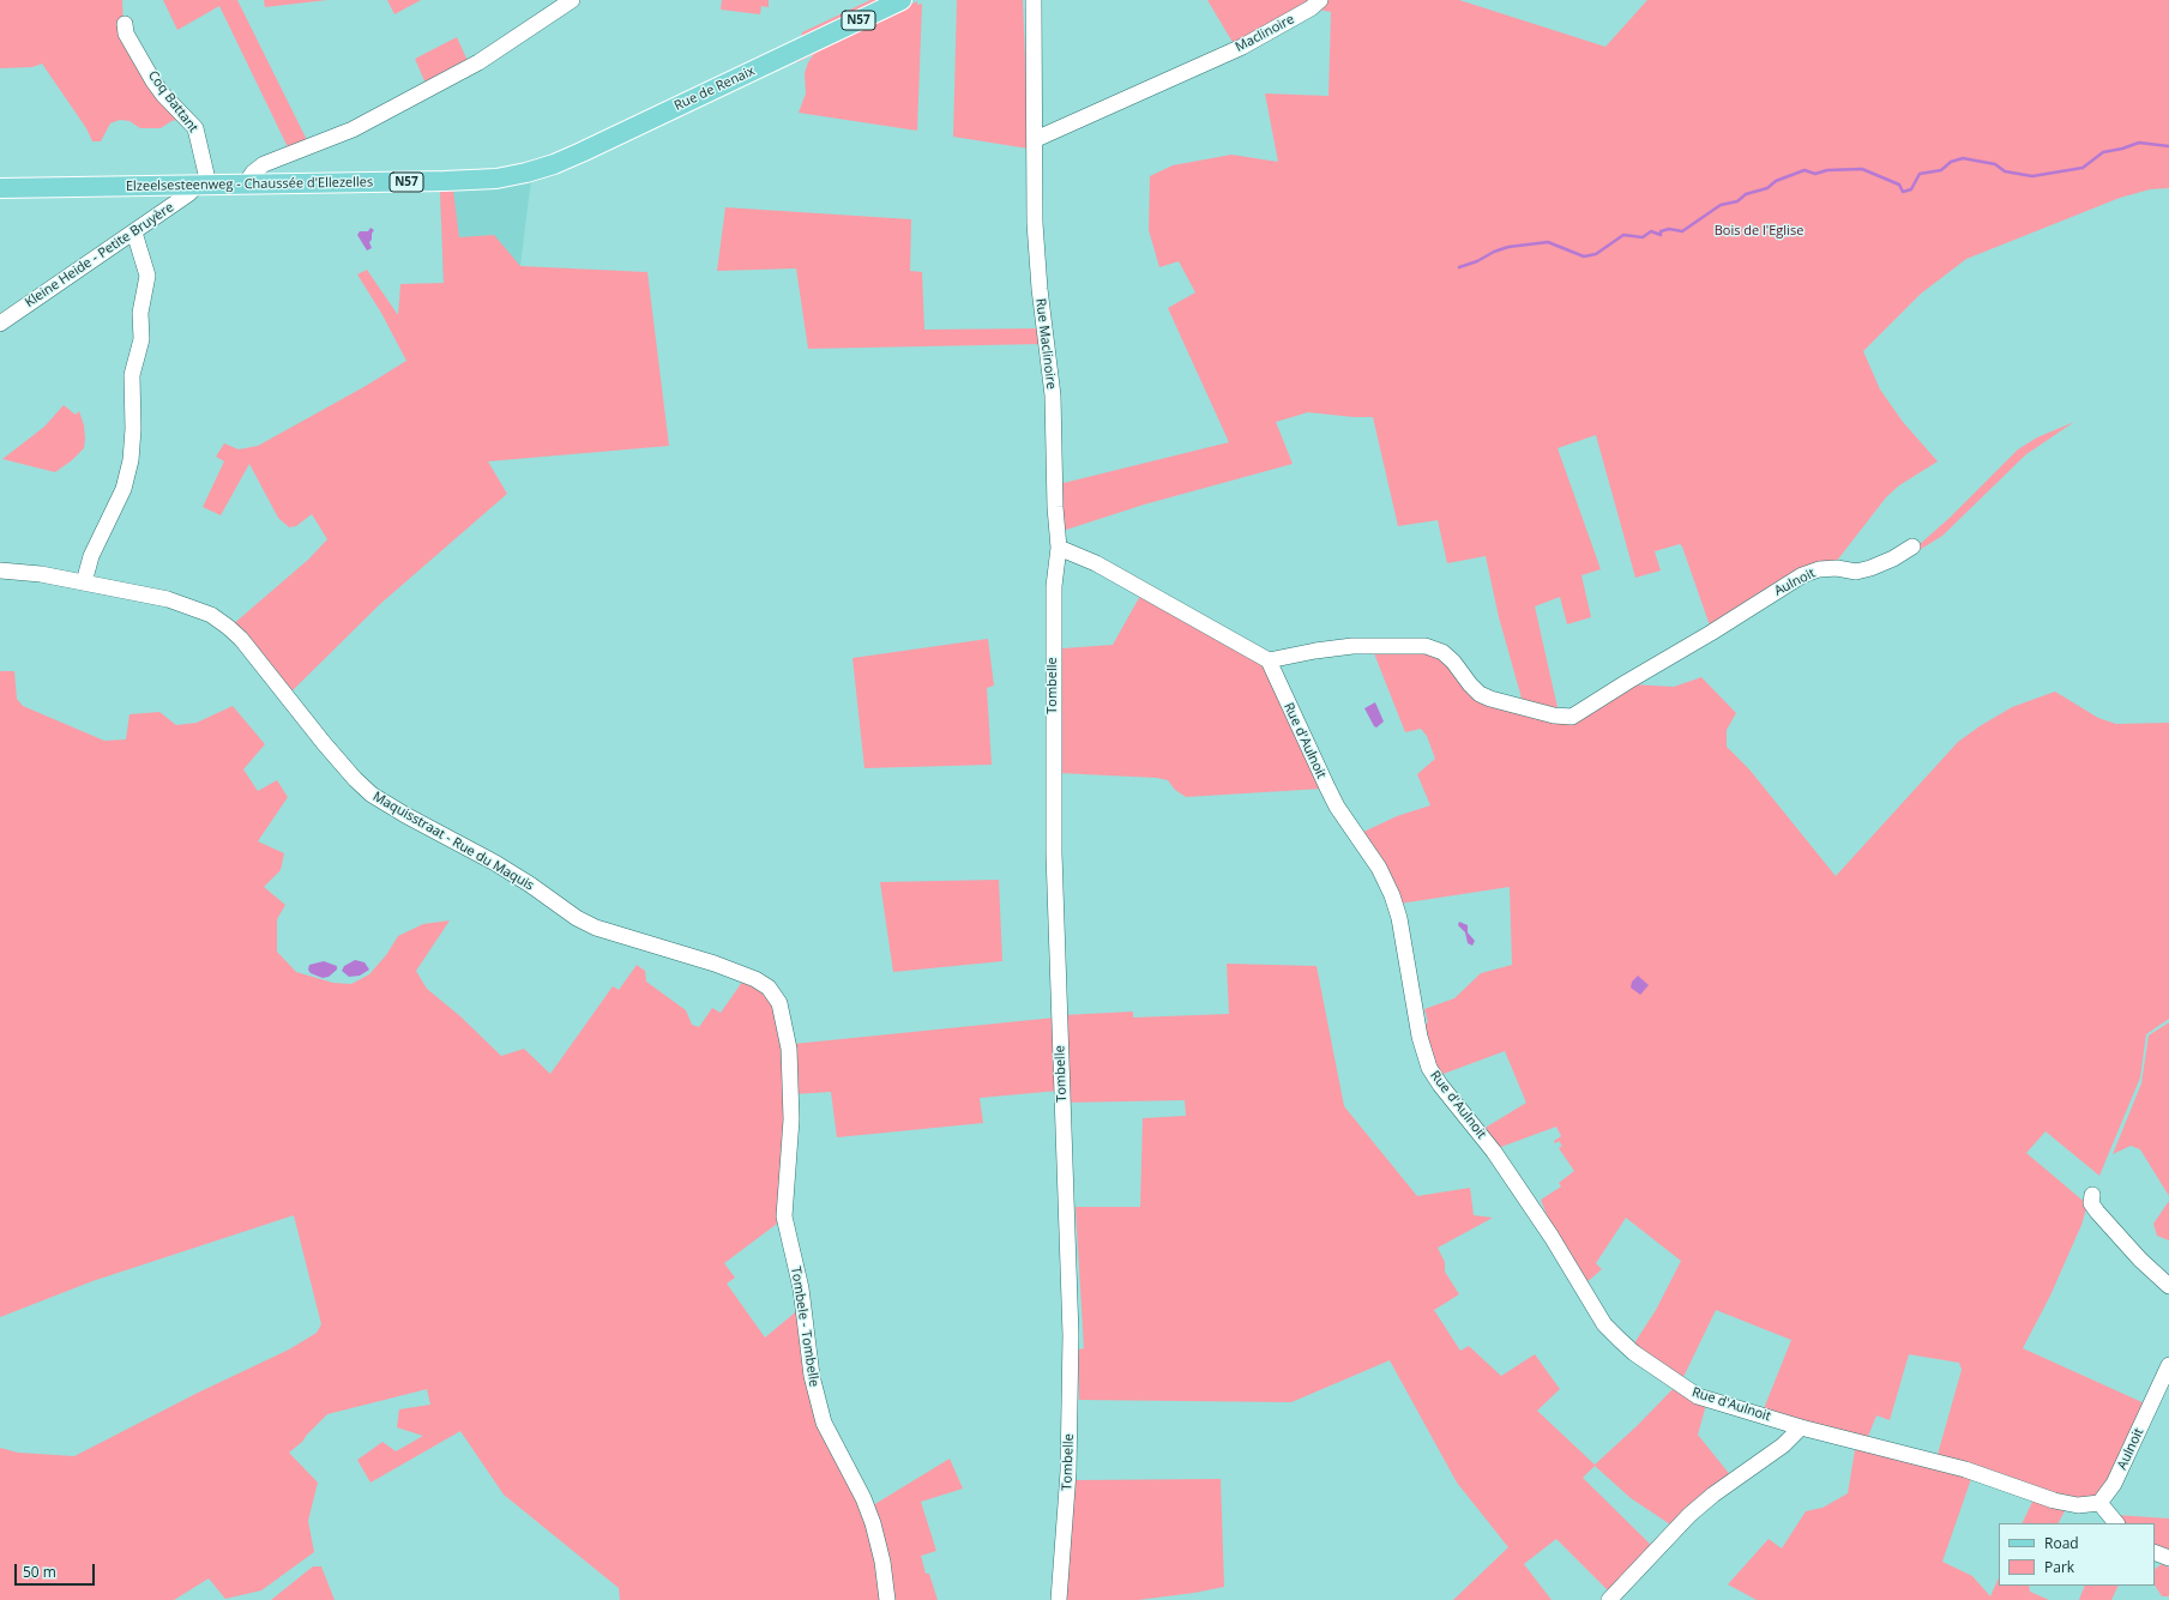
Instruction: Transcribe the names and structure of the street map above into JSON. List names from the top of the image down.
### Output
{
  "streets": {
    "main road": ["N57", "Rue de Renaix", "Elzeelsesteenweg - Chaussée d'Ellezelles"],
    "street": [
      "Maclinoire",
      "Coq Battant",
      "Kleine Heide - Petite Bruyère",
      "Rue Maclinoire",
      "Aulnoit",
      "Tombelle",
      "Rue d'Aulnoit",
      "Maquisstraat - Rue du Maquis",
      "Tombele - Tombelle"
    ]
  },
  "crossings": [
    ["Maclinoire", "Rue Maclinoire"],
    ["Rue de Renaix", "Elzeelsesteenweg - Chaussée d'Ellezelles"],
    ["Coq Battant", "Elzeelsesteenweg - Chaussée d'Ellezelles"],
    ["Coq Battant", "Kleine Heide - Petite Bruyère"],
    ["Elzeelsesteenweg - Chaussée d'Ellezelles", "Kleine Heide - Petite Bruyère"],
    ["Rue Maclinoire", "Tombelle"],
    ["Aulnoit", "Rue d'Aulnoit"],
    ["Maquisstraat - Rue du Maquis", "Tombele - Tombelle"]
  ],
  "parks": ["Bois de l'Eglise"],
  "legend": ["Road", "Park"],
  "scale_bar": "50 m"
}
